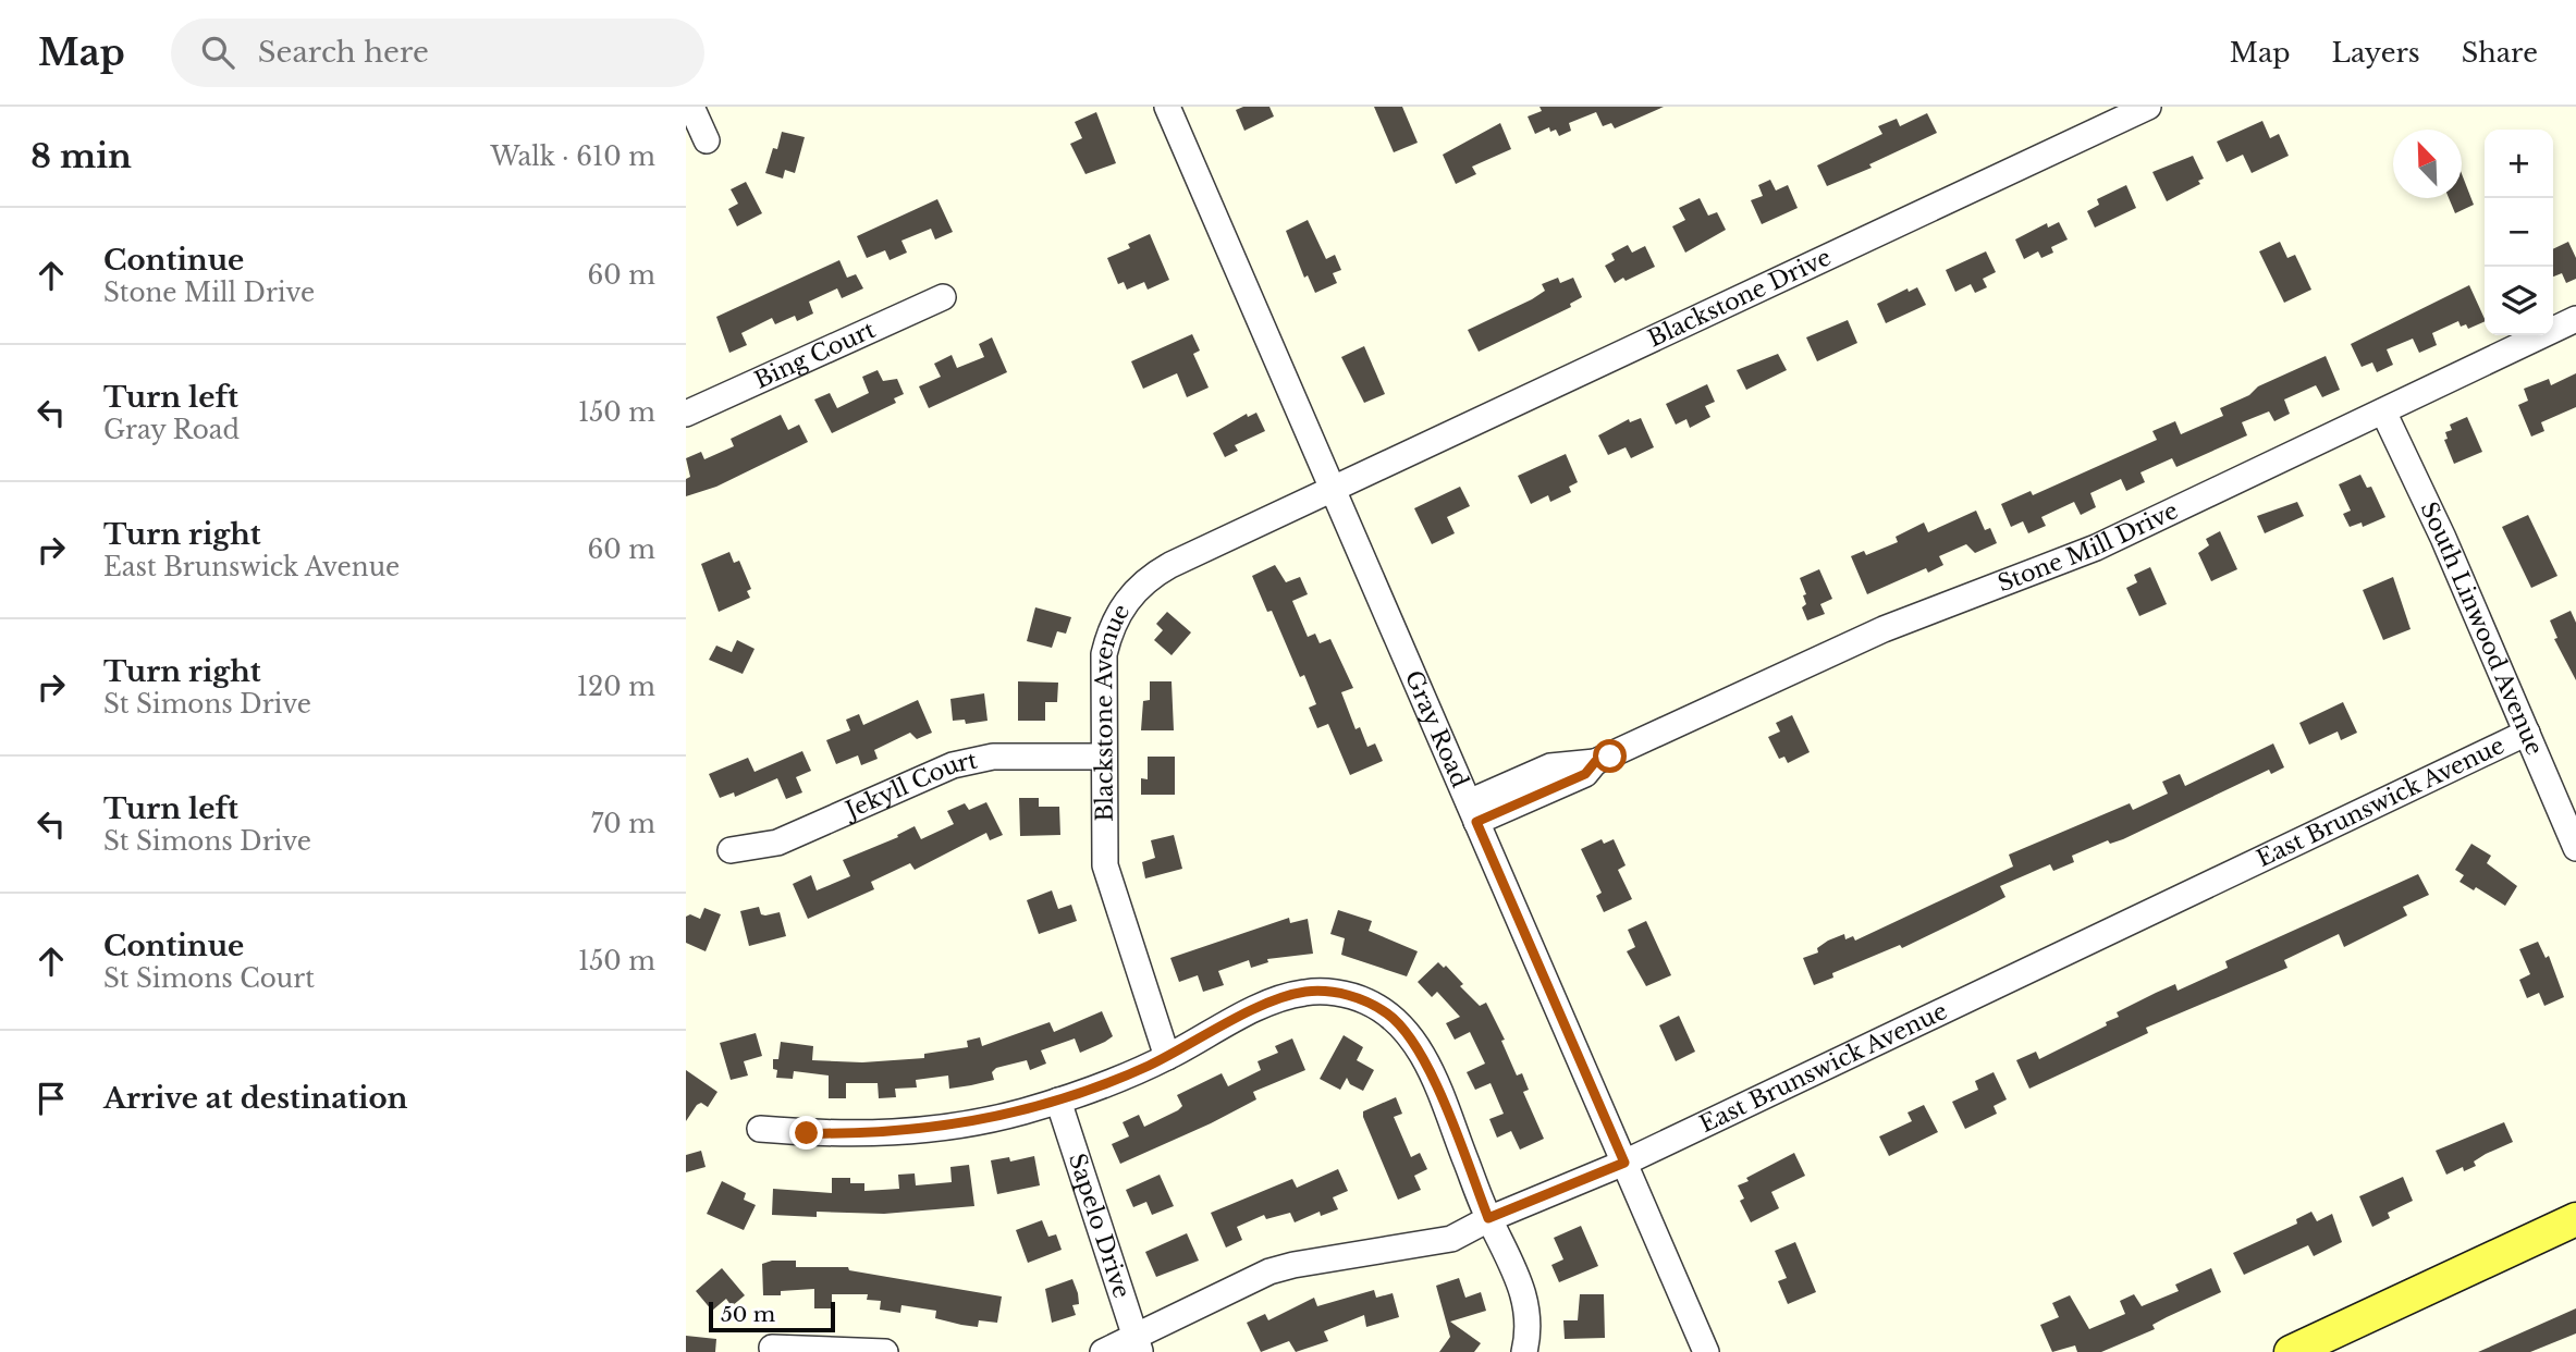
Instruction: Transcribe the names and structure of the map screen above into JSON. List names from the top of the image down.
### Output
{
  "streets": {
    "street": [
      "Blackstone Drive",
      "Bing Court",
      "Stone Mill Drive",
      "South Linwood Avenue",
      "Blackstone Avenue",
      "Gray Road",
      "Jekyll Court",
      "East Brunswick Avenue",
      "Sapelo Drive"
    ]
  },
  "crossings": [
    ["Blackstone Drive", "Blackstone Avenue"],
    ["Blackstone Drive", "Gray Road"],
    ["Stone Mill Drive", "South Linwood Avenue"],
    ["Stone Mill Drive", "Gray Road"],
    ["South Linwood Avenue", "East Brunswick Avenue"],
    ["Blackstone Avenue", "Gray Road"],
    ["Blackstone Avenue", "Jekyll Court"],
    ["Gray Road", "East Brunswick Avenue"],
    ["East Brunswick Avenue", "Sapelo Drive"]
  ],
  "scale_bar": "50 m",
  "north": "top left",
  "page": {
    "header": "Map",
    "search": "Search here",
    "nav": ["Map", "Layers", "Share"],
    "heading": ["8 min", "Walk · 610 m"],
    "map_buttons": ["+", "−"],
    "list": [
      ["Continue", "Stone Mill Drive", "60 m"],
      ["Turn left", "Gray Road", "150 m"],
      ["Turn right", "East Brunswick Avenue", "60 m"],
      ["Turn right", "St Simons Drive", "120 m"],
      ["Turn left", "St Simons Drive", "70 m"],
      ["Continue", "St Simons Court", "150 m"],
      "Arrive at destination"
    ],
    "scale": "50 m"
  }
}
